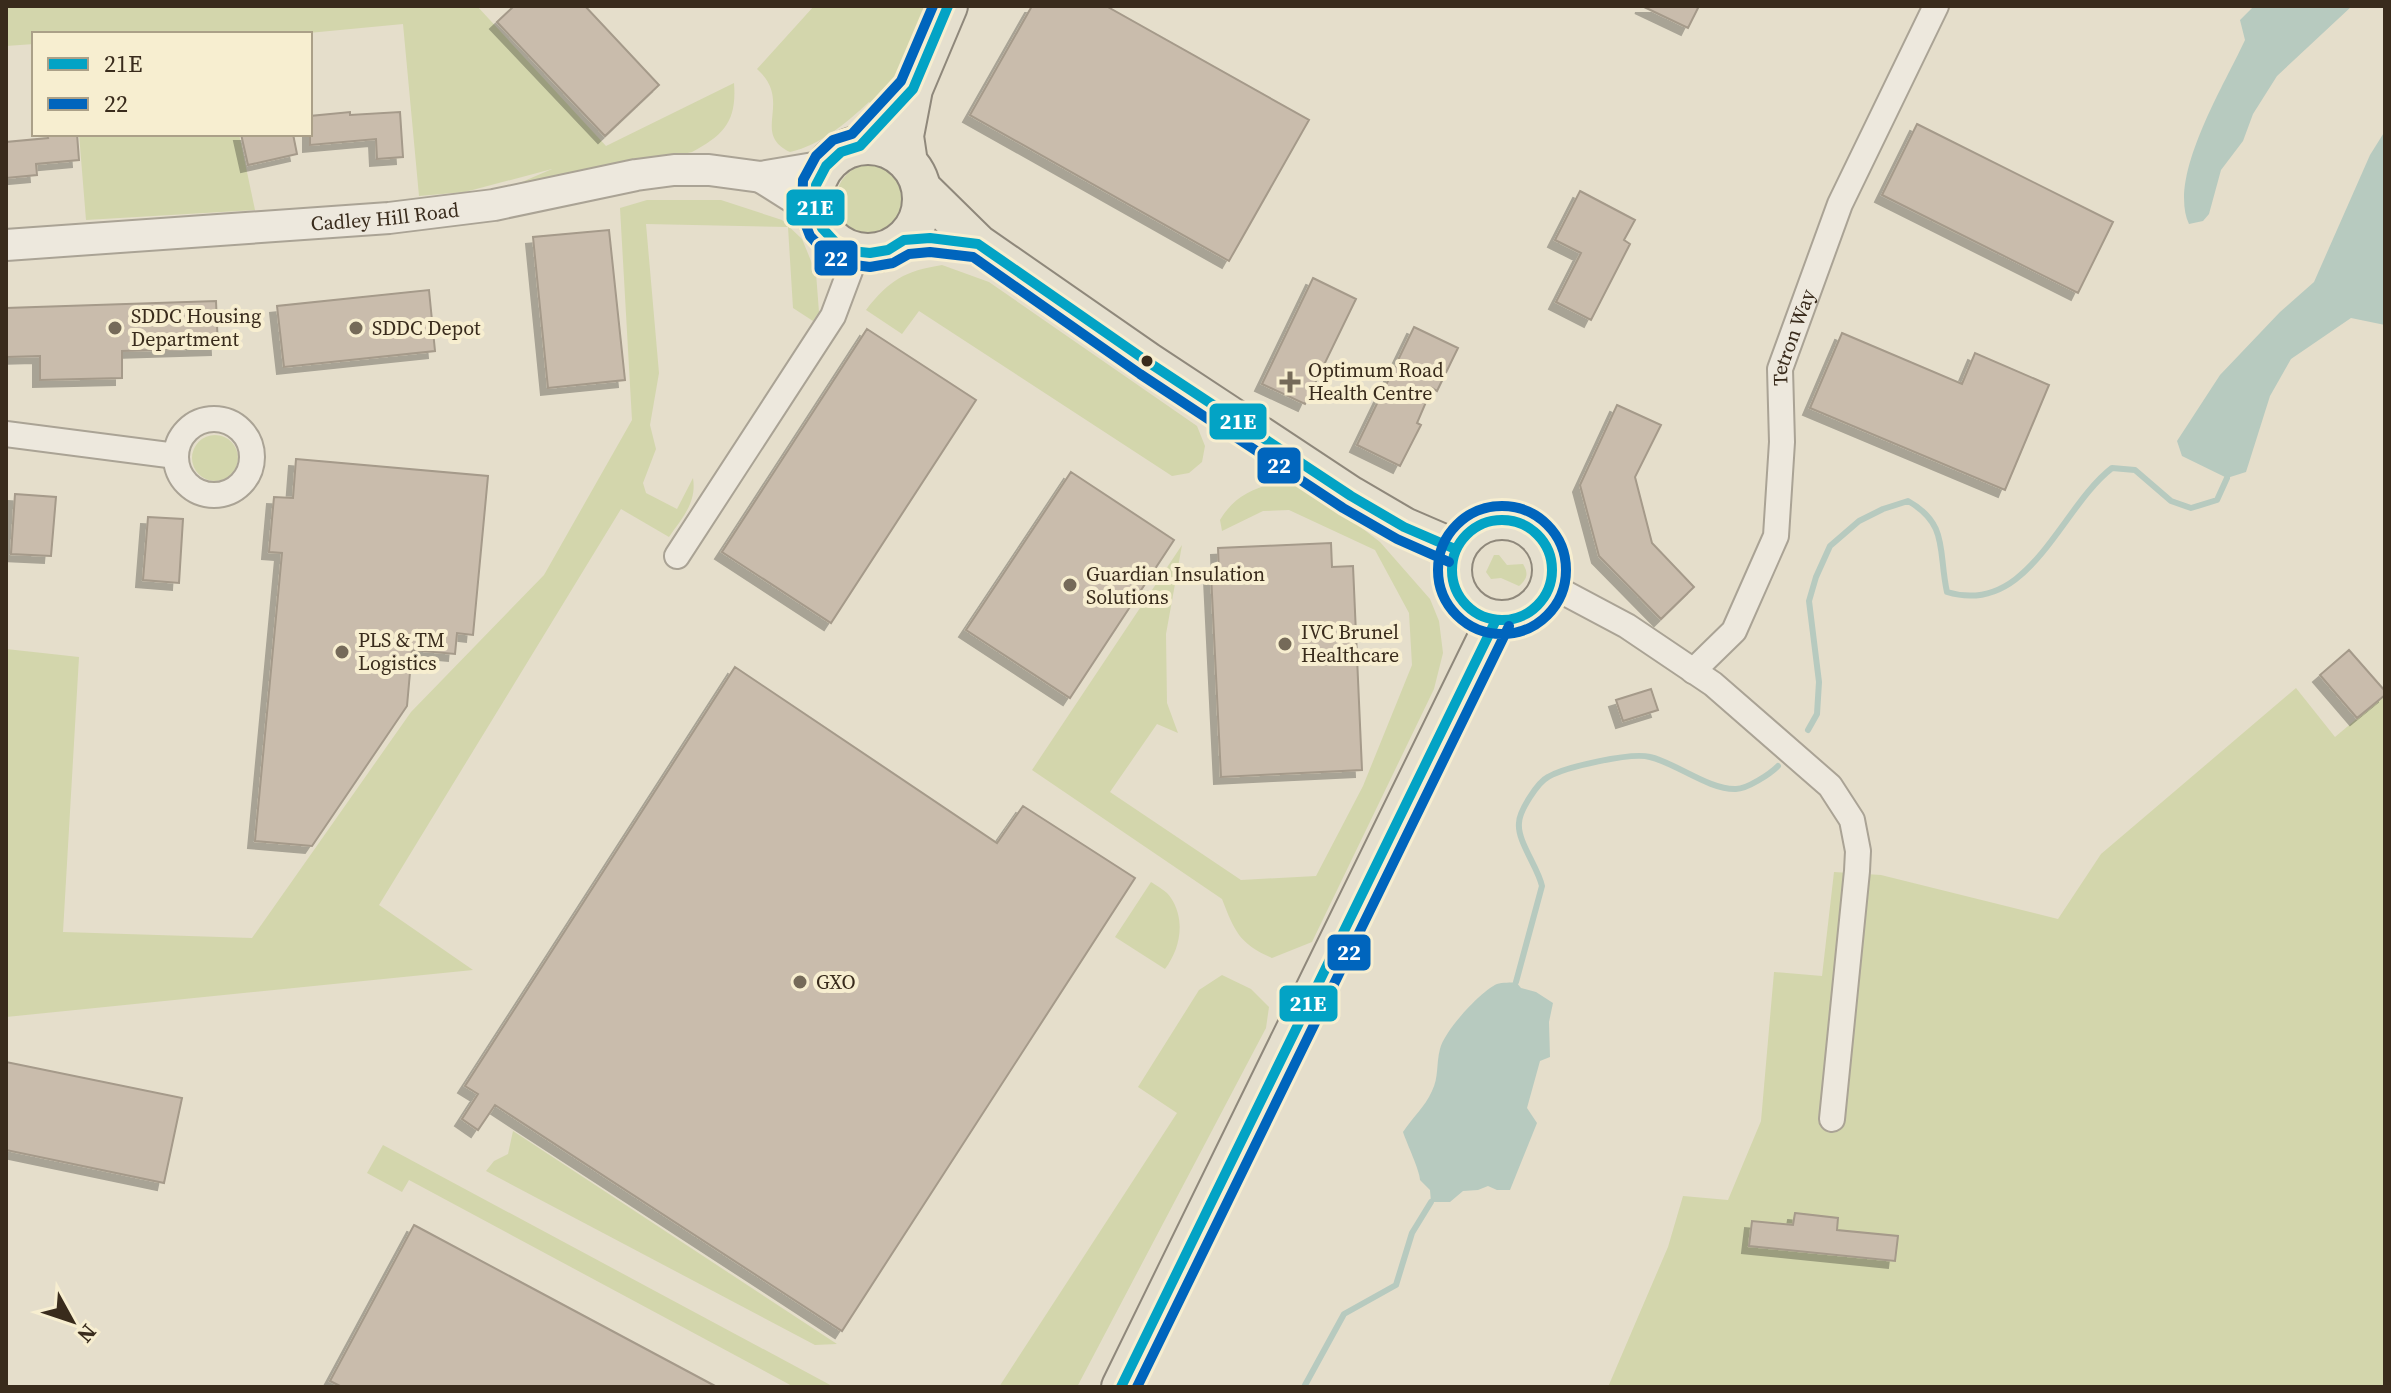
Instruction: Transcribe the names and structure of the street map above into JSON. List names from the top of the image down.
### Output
{
  "streets": {
    "street": ["Cadley Hill Road", "Tetron Way"]
  },
  "places": {
    "other": [
      "SDDC Housing Department",
      "SDDC Depot",
      "Guardian Insulation Solutions",
      "IVC Brunel Healthcare",
      "PLS & TM Logistics",
      "GXO"
    ],
    "health": ["Optimum Road Health Centre"]
  },
  "lines": ["transit line 21E", "transit line 22"],
  "legend": ["21E", "22"],
  "north": "bottom right"
}
